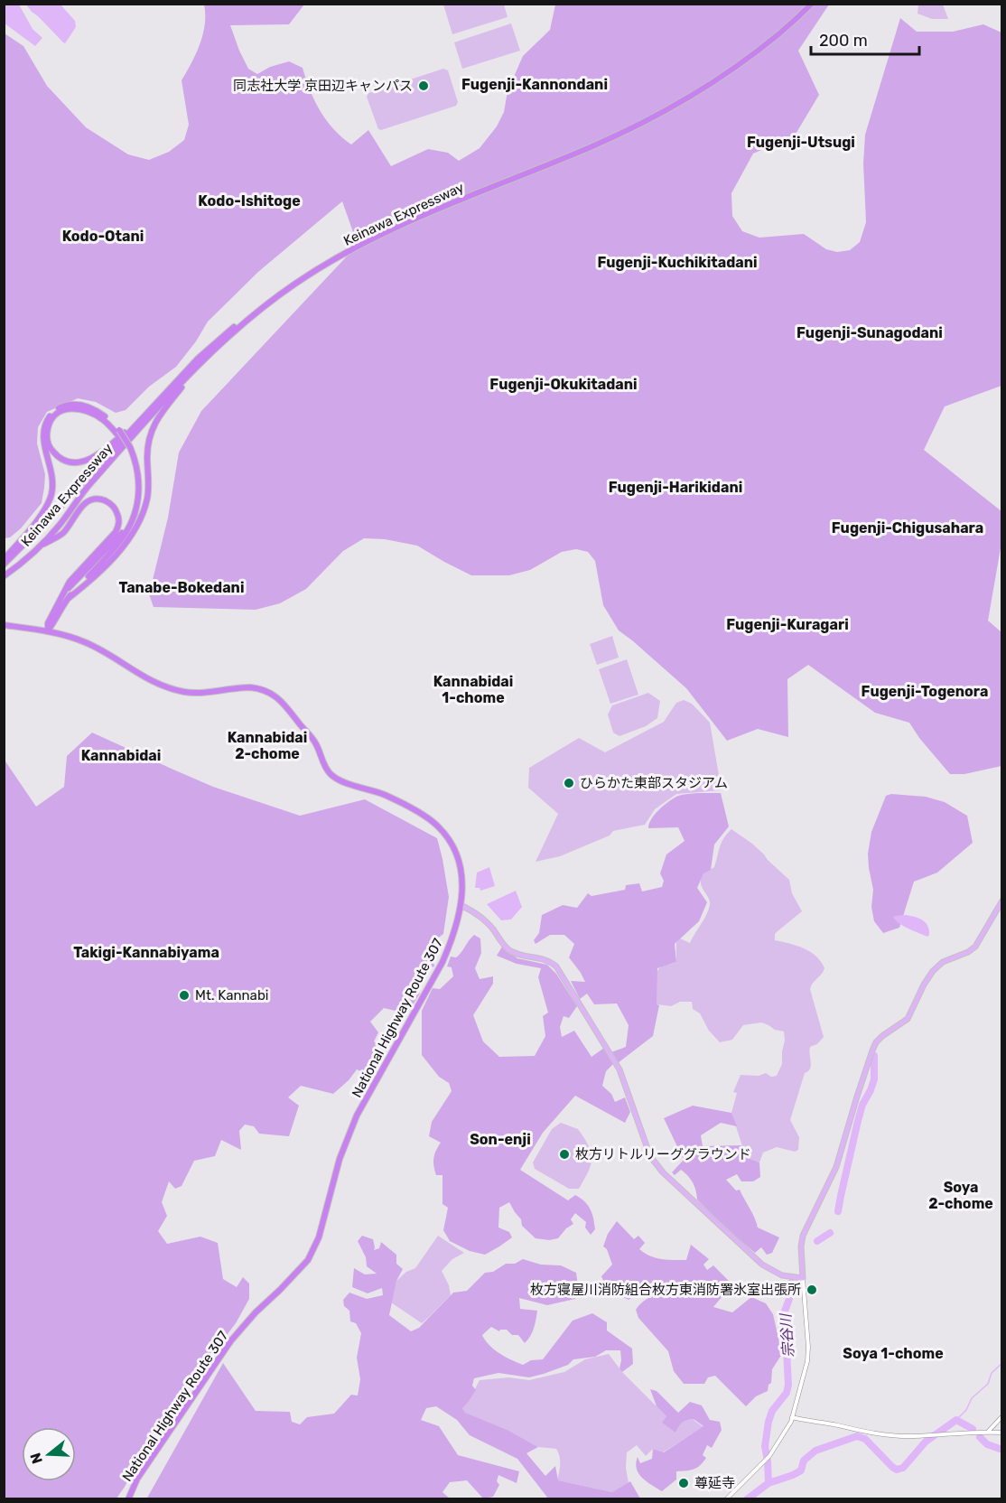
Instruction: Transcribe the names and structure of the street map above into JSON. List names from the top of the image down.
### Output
{
  "streets": {
    "highway": ["Keinawa Expressway", "National Highway Route 307"]
  },
  "districts": [
    "Fugenji-Kannondani",
    "Fugenji-Utsugi",
    "Kodo-Ishitoge",
    "Kodo-Otani",
    "Fugenji-Kuchikitadani",
    "Fugenji-Sunagodani",
    "Fugenji-Okukitadani",
    "Fugenji-Harikidani",
    "Fugenji-Chigusahara",
    "Tanabe-Bokedani",
    "Fugenji-Kuragari",
    "Kannabidai 1-chome",
    "Fugenji-Togenora",
    "Kannabidai 2-chome",
    "Kannabidai",
    "Takigi-Kannabiyama",
    "Son-enji",
    "Soya 2-chome",
    "Soya 1-chome"
  ],
  "water": ["宗谷川"],
  "places": [
    "同志社大学 京田辺キャンパス",
    "ひらかた東部スタジアム",
    "Mt. Kannabi",
    "枚方リトルリーググラウンド",
    "枚方寝屋川消防組合枚方東消防署氷室出張所",
    "尊延寺"
  ],
  "scale_bar": "200 m",
  "north": "left"
}
